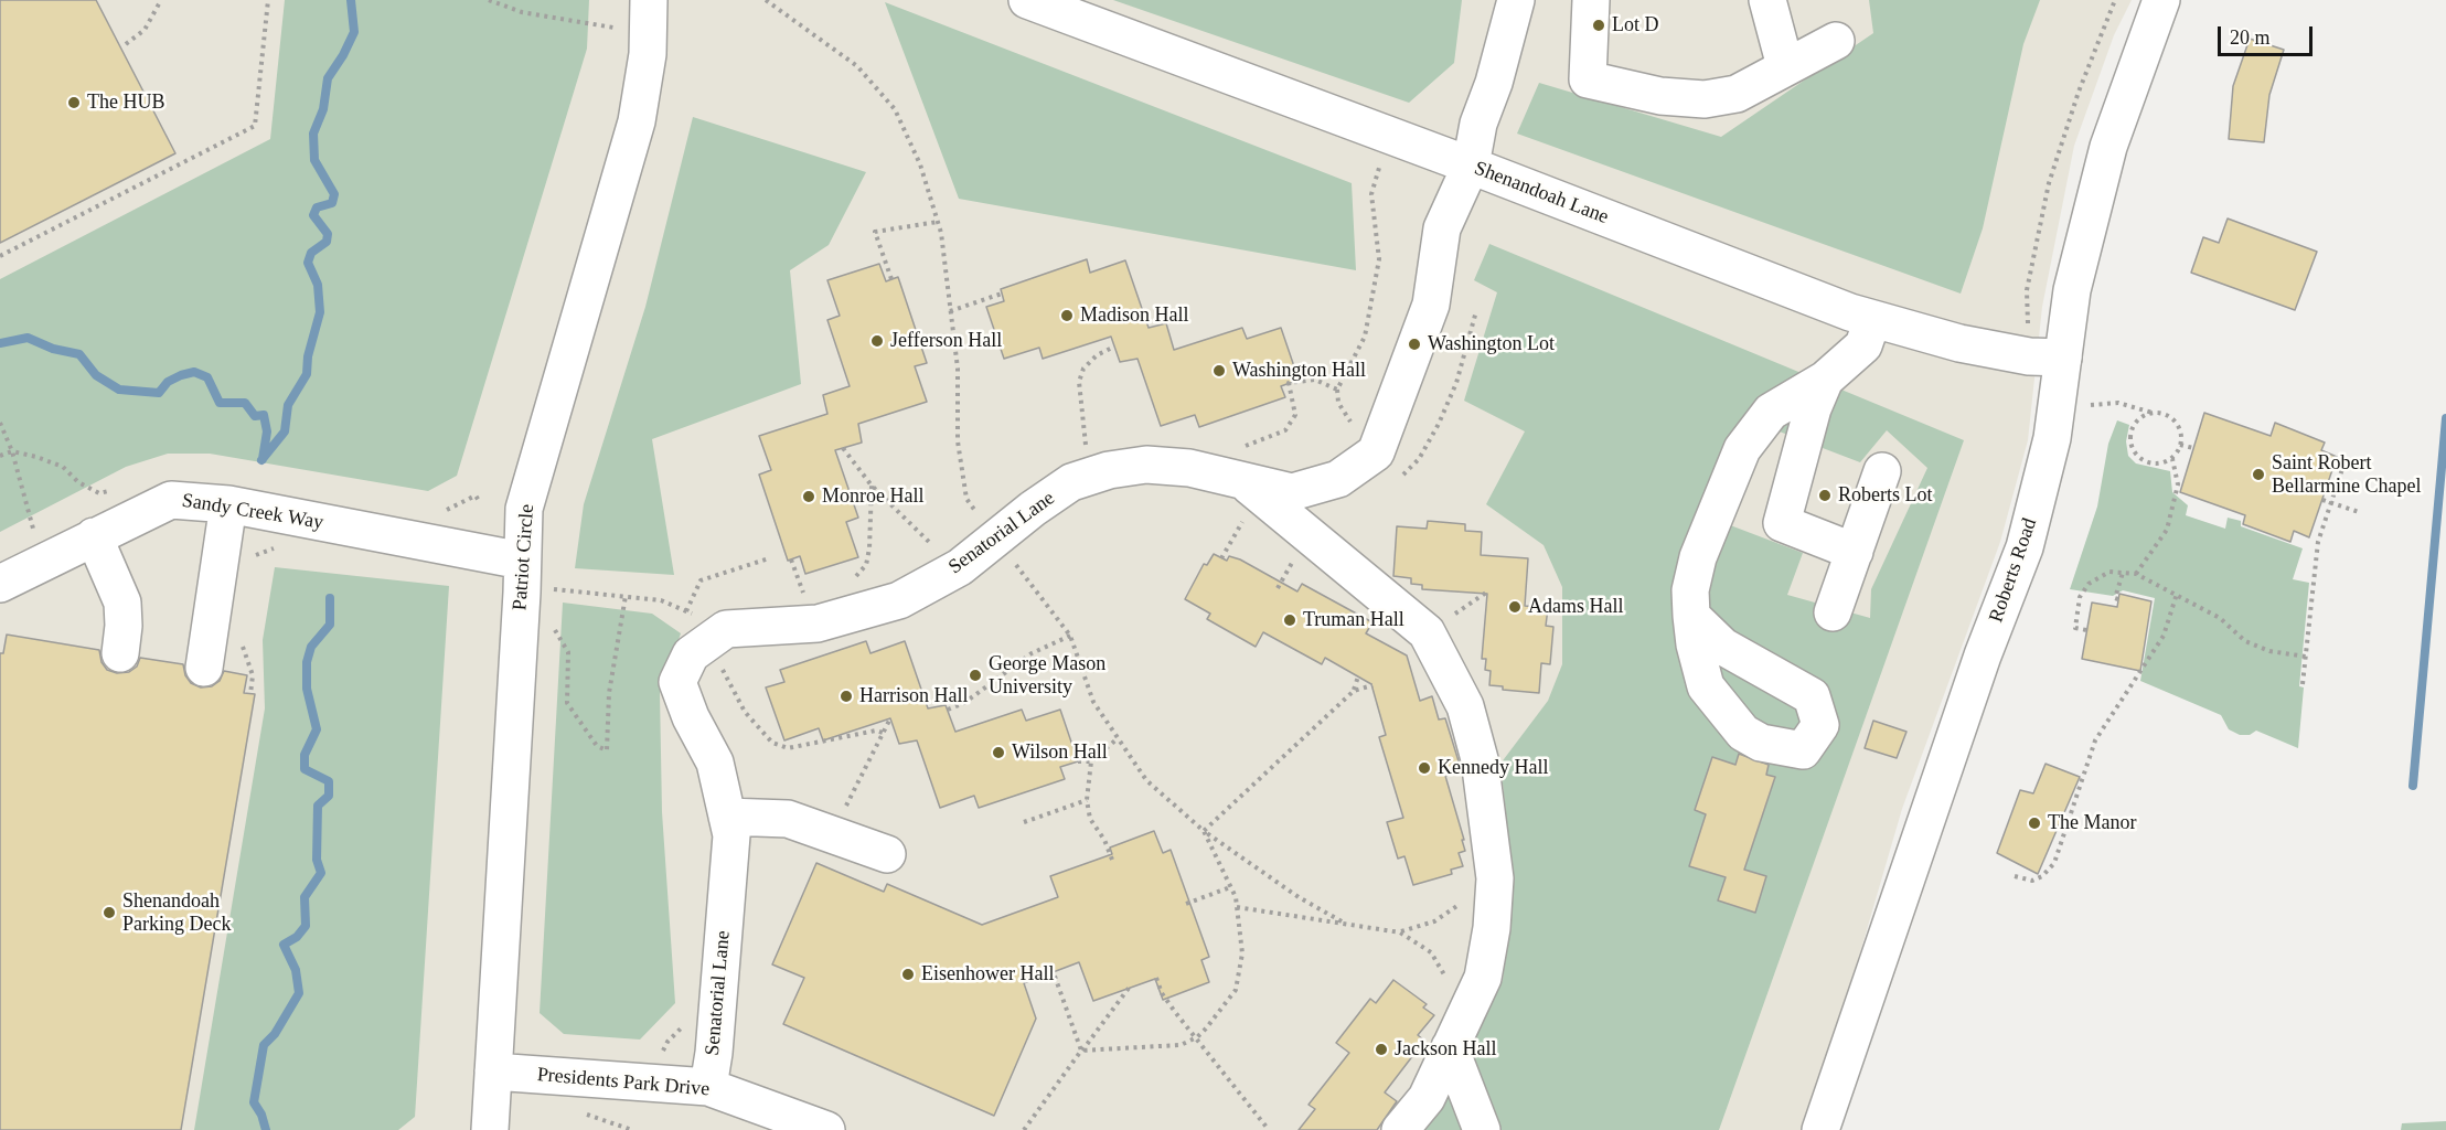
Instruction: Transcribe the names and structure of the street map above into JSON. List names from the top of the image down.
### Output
{
  "streets": {
    "street": [
      "Shenandoah Lane",
      "Sandy Creek Way",
      "Senatorial Lane",
      "Patriot Circle",
      "Roberts Road",
      "Presidents Park Drive"
    ]
  },
  "crossings": [
    ["Shenandoah Lane", "Senatorial Lane"],
    ["Shenandoah Lane", "Roberts Road"],
    ["Sandy Creek Way", "Patriot Circle"],
    ["Senatorial Lane", "Presidents Park Drive"],
    ["Patriot Circle", "Presidents Park Drive"]
  ],
  "places": [
    "Lot D",
    "The HUB",
    "Madison Hall",
    "Jefferson Hall",
    "Washington Lot",
    "Washington Hall",
    "Saint Robert Bellarmine Chapel",
    "Roberts Lot",
    "Monroe Hall",
    "Adams Hall",
    "Truman Hall",
    "George Mason University",
    "Harrison Hall",
    "Wilson Hall",
    "Kennedy Hall",
    "The Manor",
    "Shenandoah Parking Deck",
    "Eisenhower Hall",
    "Jackson Hall"
  ],
  "scale_bar": "20 m"
}
